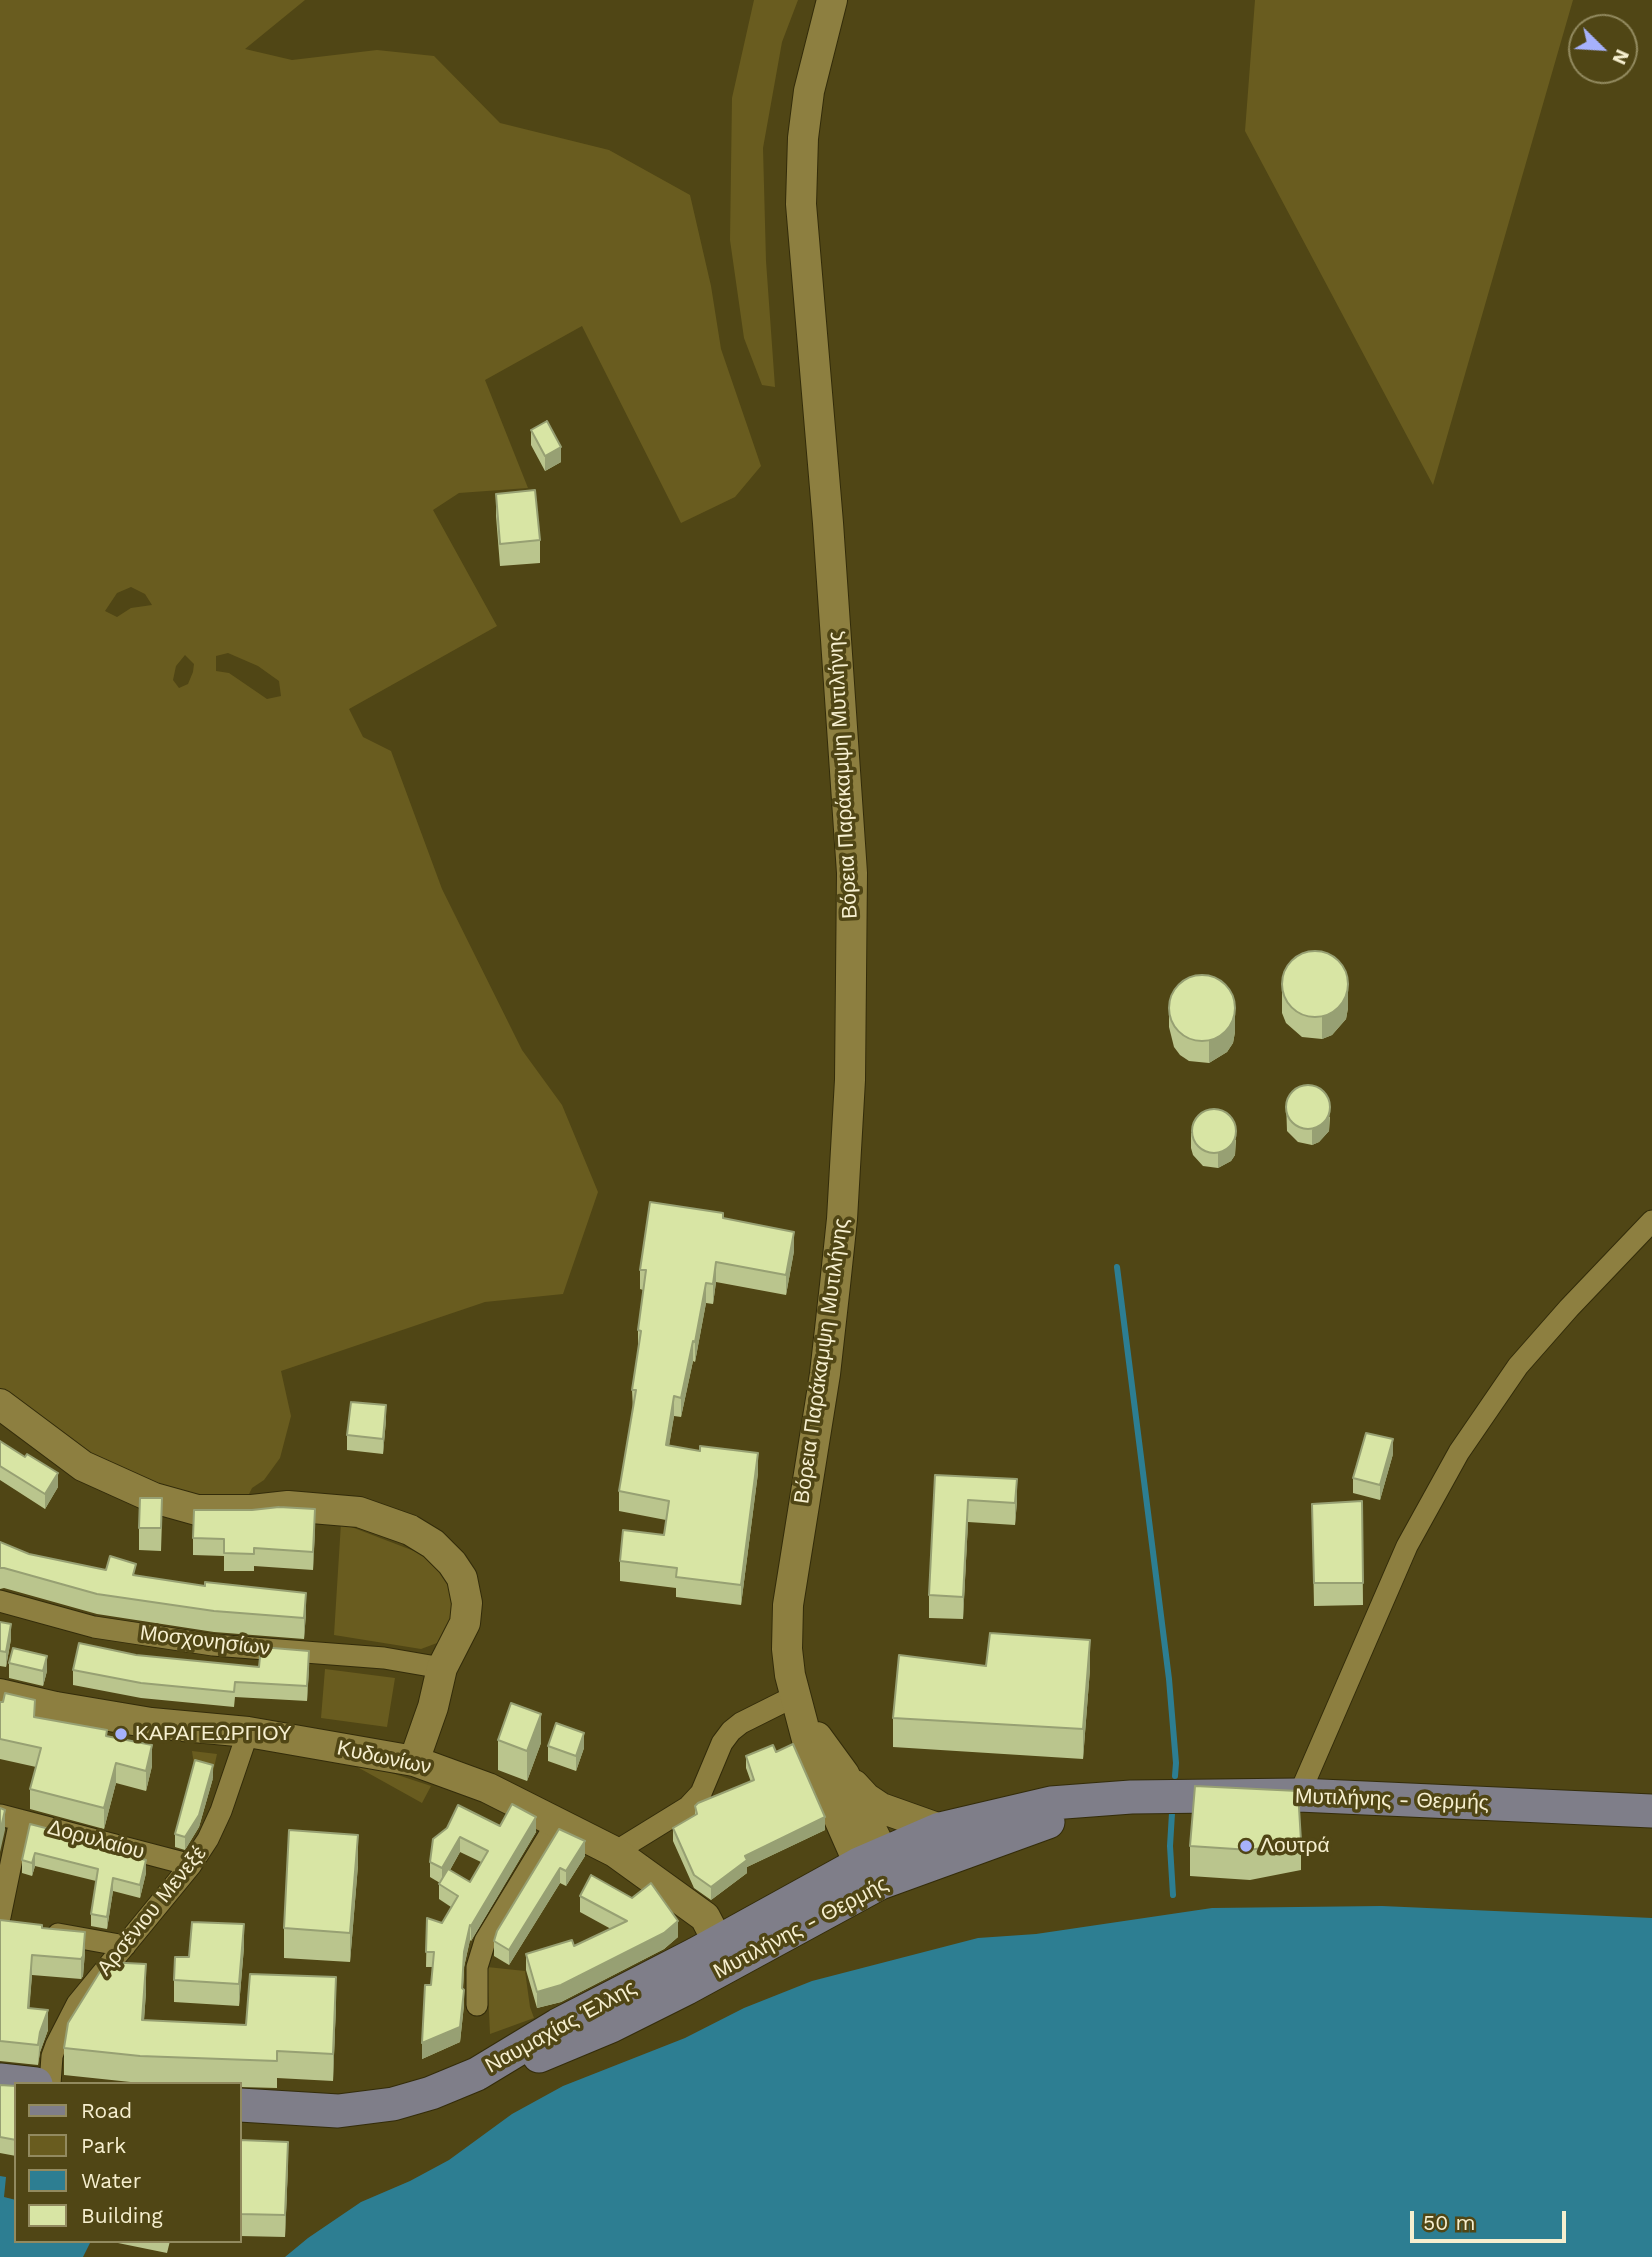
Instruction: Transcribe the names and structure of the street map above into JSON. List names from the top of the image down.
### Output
{
  "streets": {
    "main road": [
      "Βόρεια Παράκαμψη Μυτιλήνης",
      "Κυδωνίων",
      "Μυτιλήνης - Θερμής",
      "Ναυμαχίας Έλλης"
    ],
    "street": ["Μοσχονησίων", "Δορυλαίου", "Αρσένιου Μενεξέ"]
  },
  "crossings": [
    ["Βόρεια Παράκαμψη Μυτιλήνης", "Μυτιλήνης - Θερμής"],
    ["Βόρεια Παράκαμψη Μυτιλήνης", "Ναυμαχίας Έλλης"],
    ["Κυδωνίων", "Αρσένιου Μενεξέ"],
    ["Κυδωνίων", "Ναυμαχίας Έλλης"],
    ["Μυτιλήνης - Θερμής", "Ναυμαχίας Έλλης"],
    ["Δορυλαίου", "Αρσένιου Μενεξέ"]
  ],
  "places": ["ΚΑΡΑΓΕΩΡΓΙΟΥ", "Λουτρά"],
  "legend": [
    "Road",
    "Park",
    "Water",
    "Building"
  ],
  "scale_bar": "50 m",
  "north": "bottom right"
}
